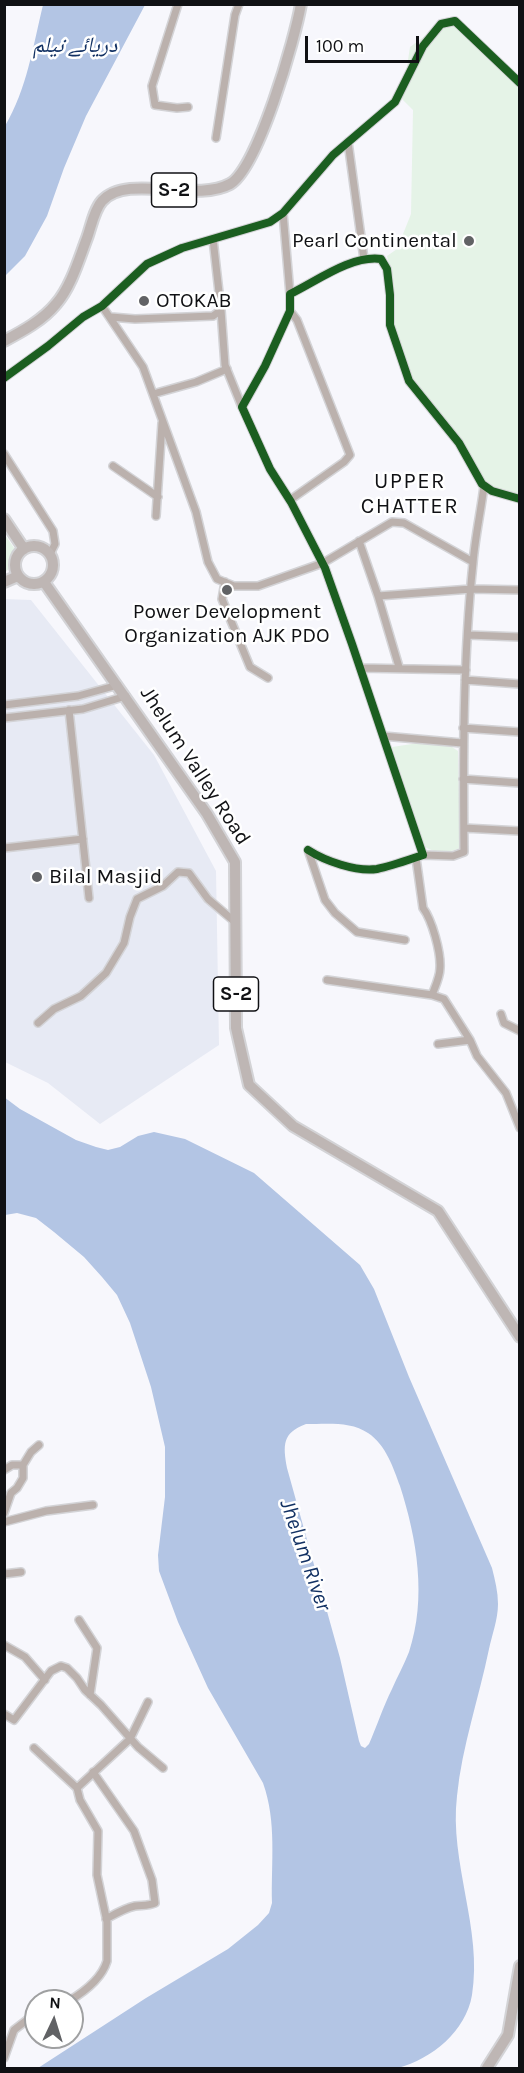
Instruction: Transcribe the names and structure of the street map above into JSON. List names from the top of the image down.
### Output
{
  "streets": {
    "highway": ["S-2", "Jhelum Valley Road"]
  },
  "districts": ["UPPER CHATTER"],
  "water": ["دریائے نیلم", "Jhelum River"],
  "places": [
    "Pearl Continental",
    "OTOKAB",
    "Power Development Organization AJK PDO",
    "Bilal Masjid"
  ],
  "scale_bar": "100 m",
  "north": "top"
}
